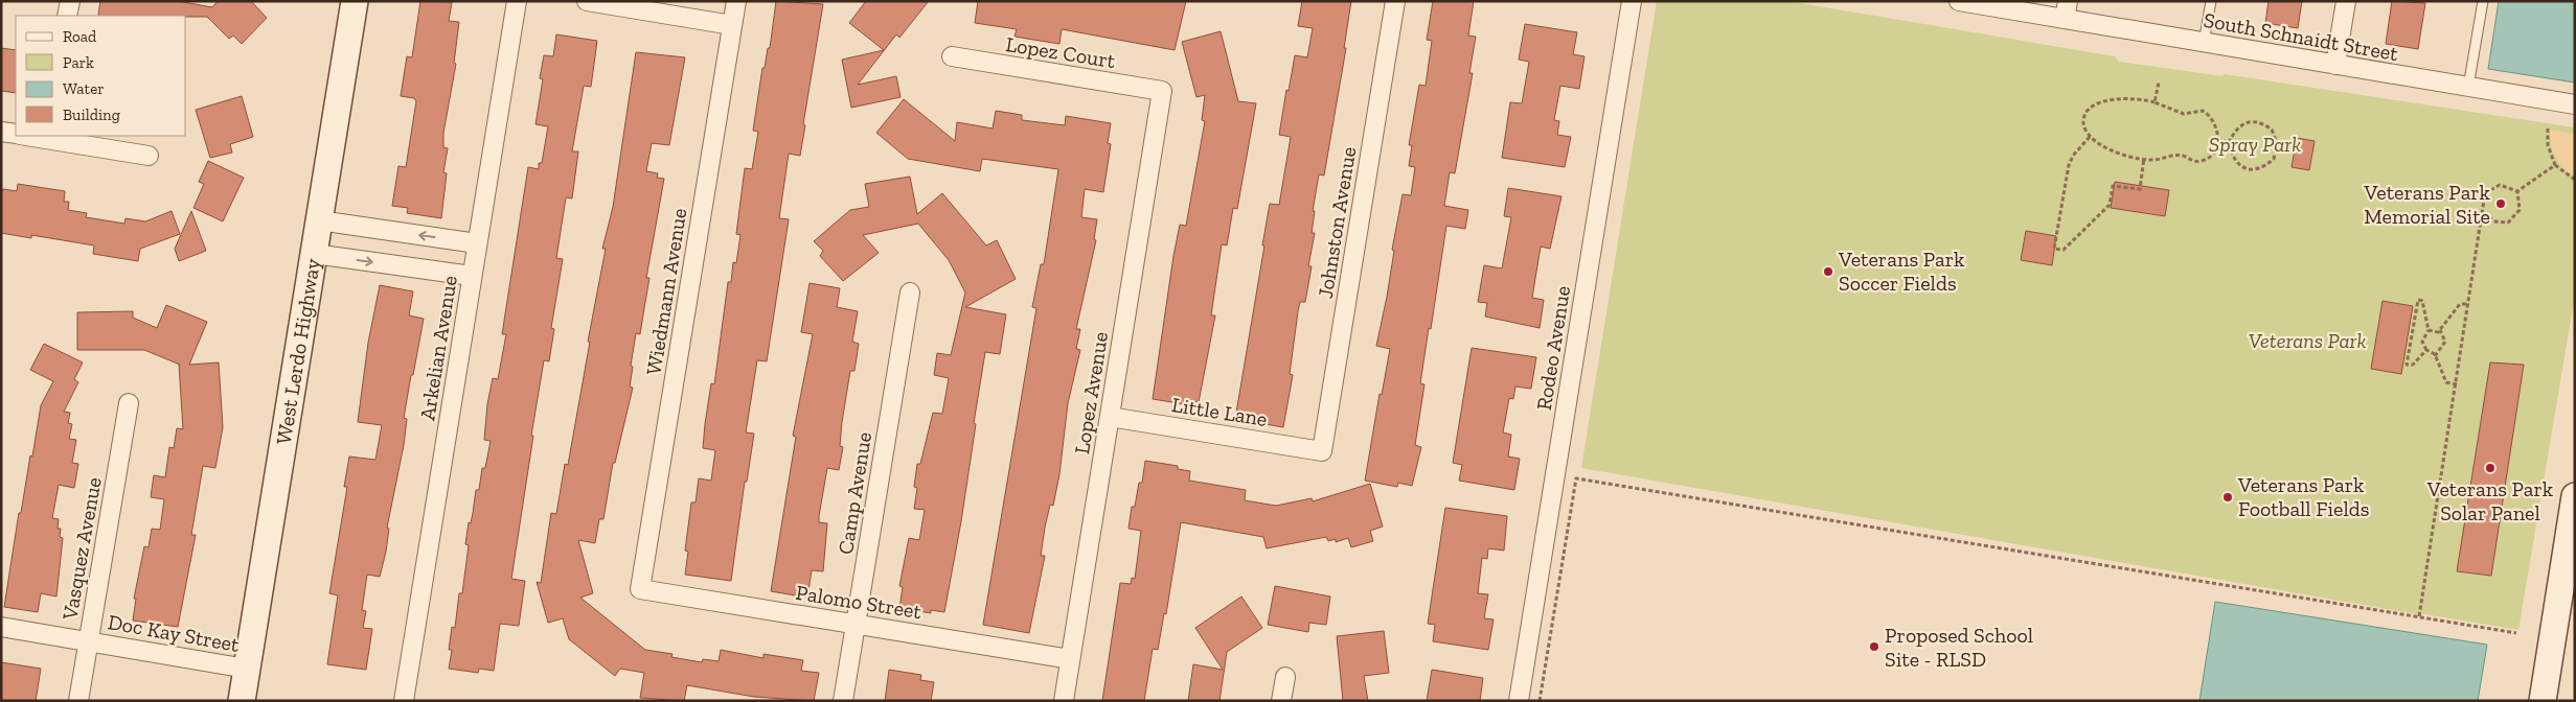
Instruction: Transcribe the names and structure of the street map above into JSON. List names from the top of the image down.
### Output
{
  "streets": {
    "main road": ["West Lerdo Highway"],
    "street": [
      "South Schnaidt Street",
      "Lopez Court",
      "Johnston Avenue",
      "Wiedmann Avenue",
      "Arkelian Avenue",
      "Rodeo Avenue",
      "Lopez Avenue",
      "Little Lane",
      "Camp Avenue",
      "Vasquez Avenue",
      "Palomo Street",
      "Doc Kay Street"
    ]
  },
  "crossings": [
    ["Lopez Court", "Lopez Avenue"],
    ["Johnston Avenue", "Little Lane"],
    ["Wiedmann Avenue", "Palomo Street"],
    ["West Lerdo Highway", "Doc Kay Street"],
    ["Lopez Avenue", "Little Lane"],
    ["Lopez Avenue", "Palomo Street"],
    ["Camp Avenue", "Palomo Street"],
    ["Vasquez Avenue", "Doc Kay Street"]
  ],
  "parks": ["Spray Park", "Veterans Park"],
  "places": [
    "Veterans Park Memorial Site",
    "Veterans Park Soccer Fields",
    "Veterans Park Solar Panel",
    "Veterans Park Football Fields",
    "Proposed School Site - RLSD"
  ],
  "legend": [
    "Road",
    "Park",
    "Water",
    "Building"
  ]
}
